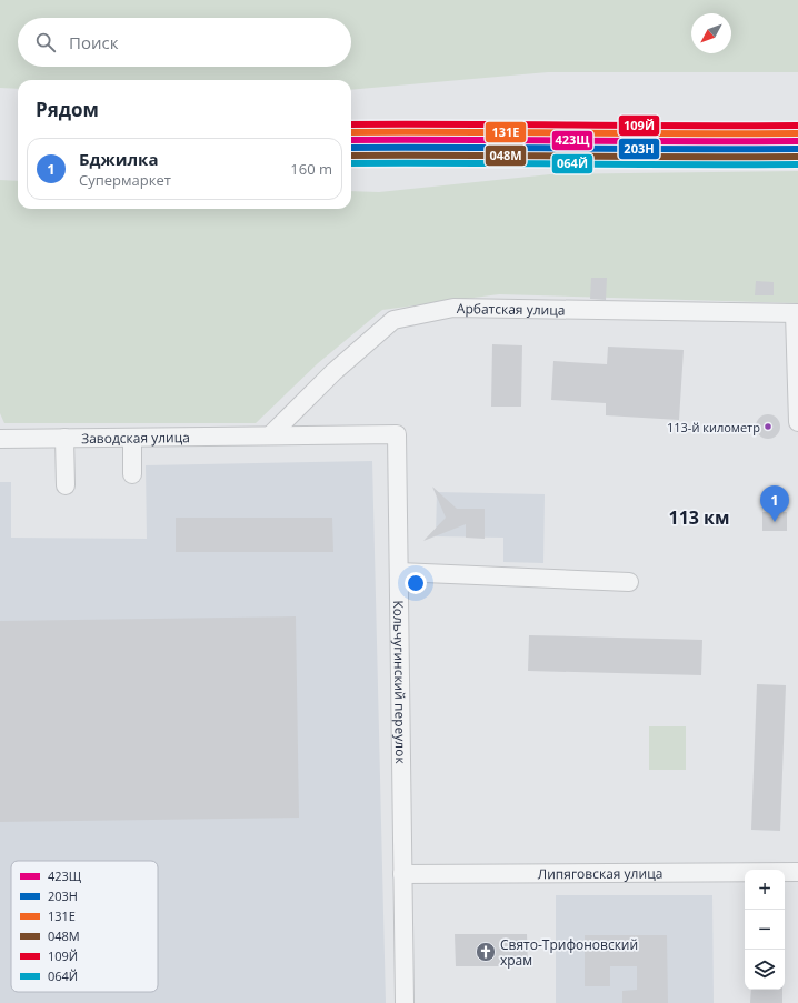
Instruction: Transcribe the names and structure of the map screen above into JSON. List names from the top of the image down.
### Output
{
  "streets": {
    "street": [
      "Арбатская улица",
      "Заводская улица",
      "Кольчугинский переулок",
      "Липяговская улица"
    ]
  },
  "crossings": [
    ["Арбатская улица", "Заводская улица"],
    ["Арбатская улица", "Кольчугинский переулок"],
    ["Заводская улица", "Кольчугинский переулок"],
    ["Кольчугинский переулок", "Липяговская улица"]
  ],
  "districts": ["113 км"],
  "places": {
    "other": ["113-й километр"],
    "church": ["Свято-Трифоновский храм"]
  },
  "lines": [
    "transit line 109Й",
    "transit line 131Е",
    "transit line 423Щ",
    "transit line 203Н",
    "transit line 048М",
    "transit line 064Й"
  ],
  "legend": [
    "423Щ",
    "203Н",
    "131Е",
    "048М",
    "109Й",
    "064Й"
  ],
  "north": "bottom left",
  "page": {
    "search": "Поиск",
    "heading": "Рядом",
    "list": [
      {
        "mark": "1",
        "name": "Бджилка",
        "note": "Супермаркет",
        "value": "160 m"
      }
    ],
    "pins": "1",
    "map_buttons": ["+", "−"]
  }
}
